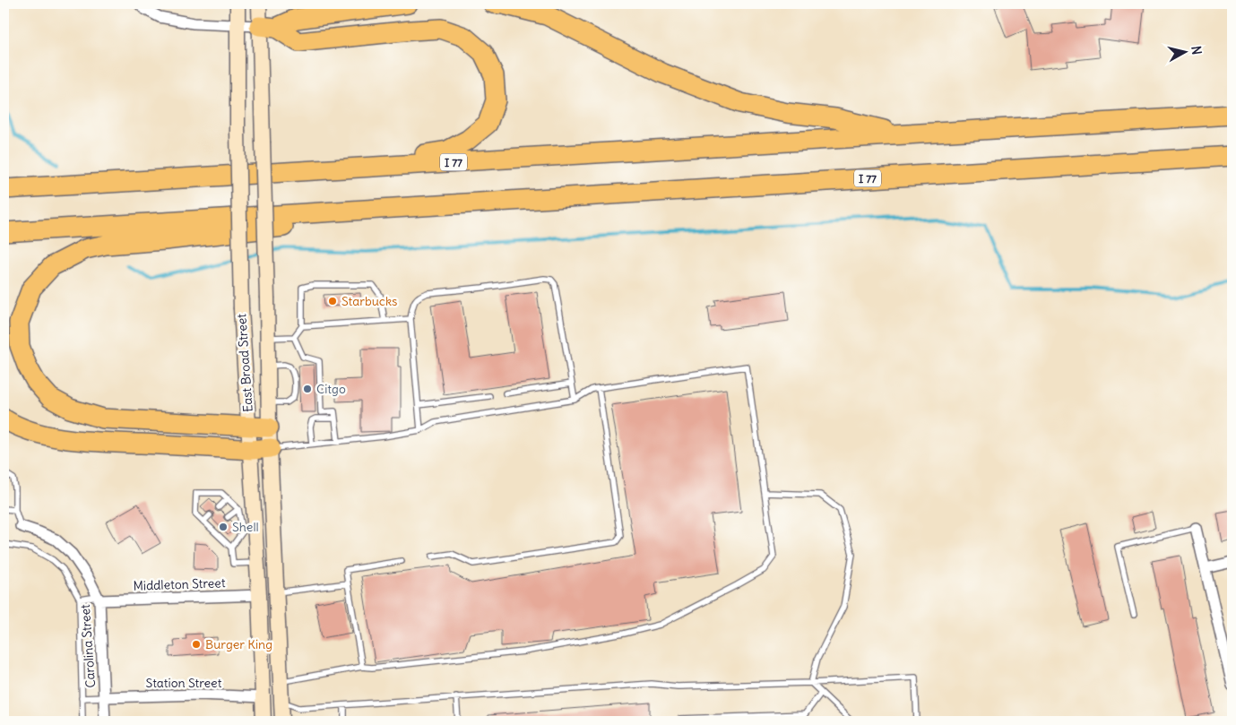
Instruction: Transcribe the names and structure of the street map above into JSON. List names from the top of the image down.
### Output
{
  "streets": {
    "highway": ["I 77"],
    "main road": ["East Broad Street"],
    "street": ["Middleton Street", "Carolina Street", "Station Street"]
  },
  "crossings": [
    ["East Broad Street", "Middleton Street"],
    ["East Broad Street", "Station Street"],
    ["Middleton Street", "Carolina Street"],
    ["Carolina Street", "Station Street"]
  ],
  "places": [
    "Starbucks",
    "Citgo",
    "Shell",
    "Burger King"
  ],
  "north": "right"
}
